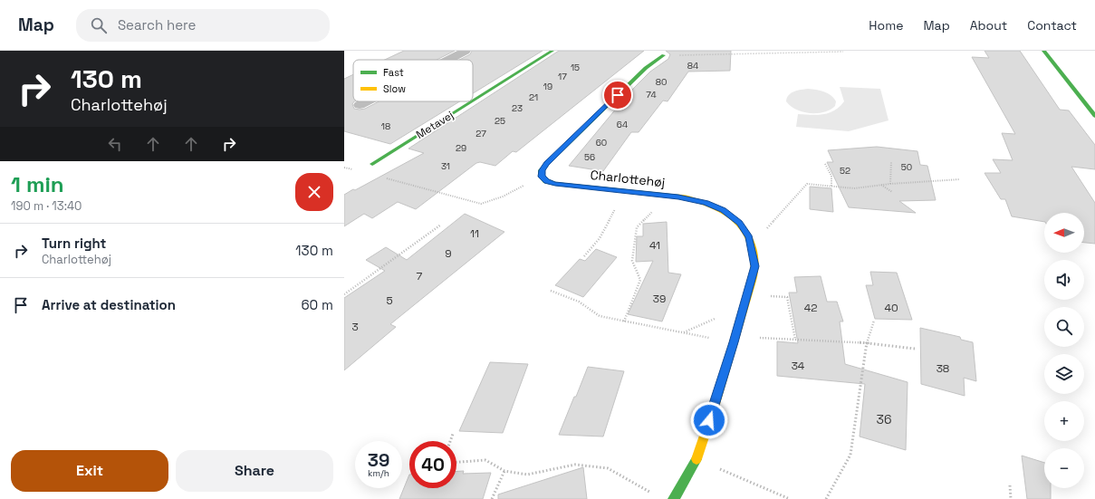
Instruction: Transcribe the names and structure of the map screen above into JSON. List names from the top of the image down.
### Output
{
  "streets": {
    "street": ["Metavej", "Charlottehøj"]
  },
  "house_numbers": [
    "84",
    "15",
    "17",
    "80",
    "19",
    "74",
    "21",
    "23",
    "25",
    "64",
    "18",
    "27",
    "60",
    "29",
    "56",
    "31",
    "50",
    "52",
    "11",
    "41",
    "9",
    "7",
    "39",
    "5",
    "42",
    "40",
    "3",
    "34",
    "38",
    "36"
  ],
  "legend": ["Fast", "Slow"],
  "north": "left",
  "page": {
    "header": "Map",
    "search": "Search here",
    "nav": [
      "Home",
      "Map",
      "About",
      "Contact"
    ],
    "turn": ["130 m", "Charlottehøj"],
    "heading": ["1 min", "190 m · 13:40"],
    "map_buttons": ["+", "−"],
    "list": [
      {
        "name": "Turn right",
        "note": "Charlottehøj",
        "value": "130 m"
      },
      {
        "name": "Arrive at destination",
        "value": "60 m"
      }
    ],
    "speed": "39 km/h",
    "limit": "40",
    "buttons": ["Exit", "Share"]
  }
}
